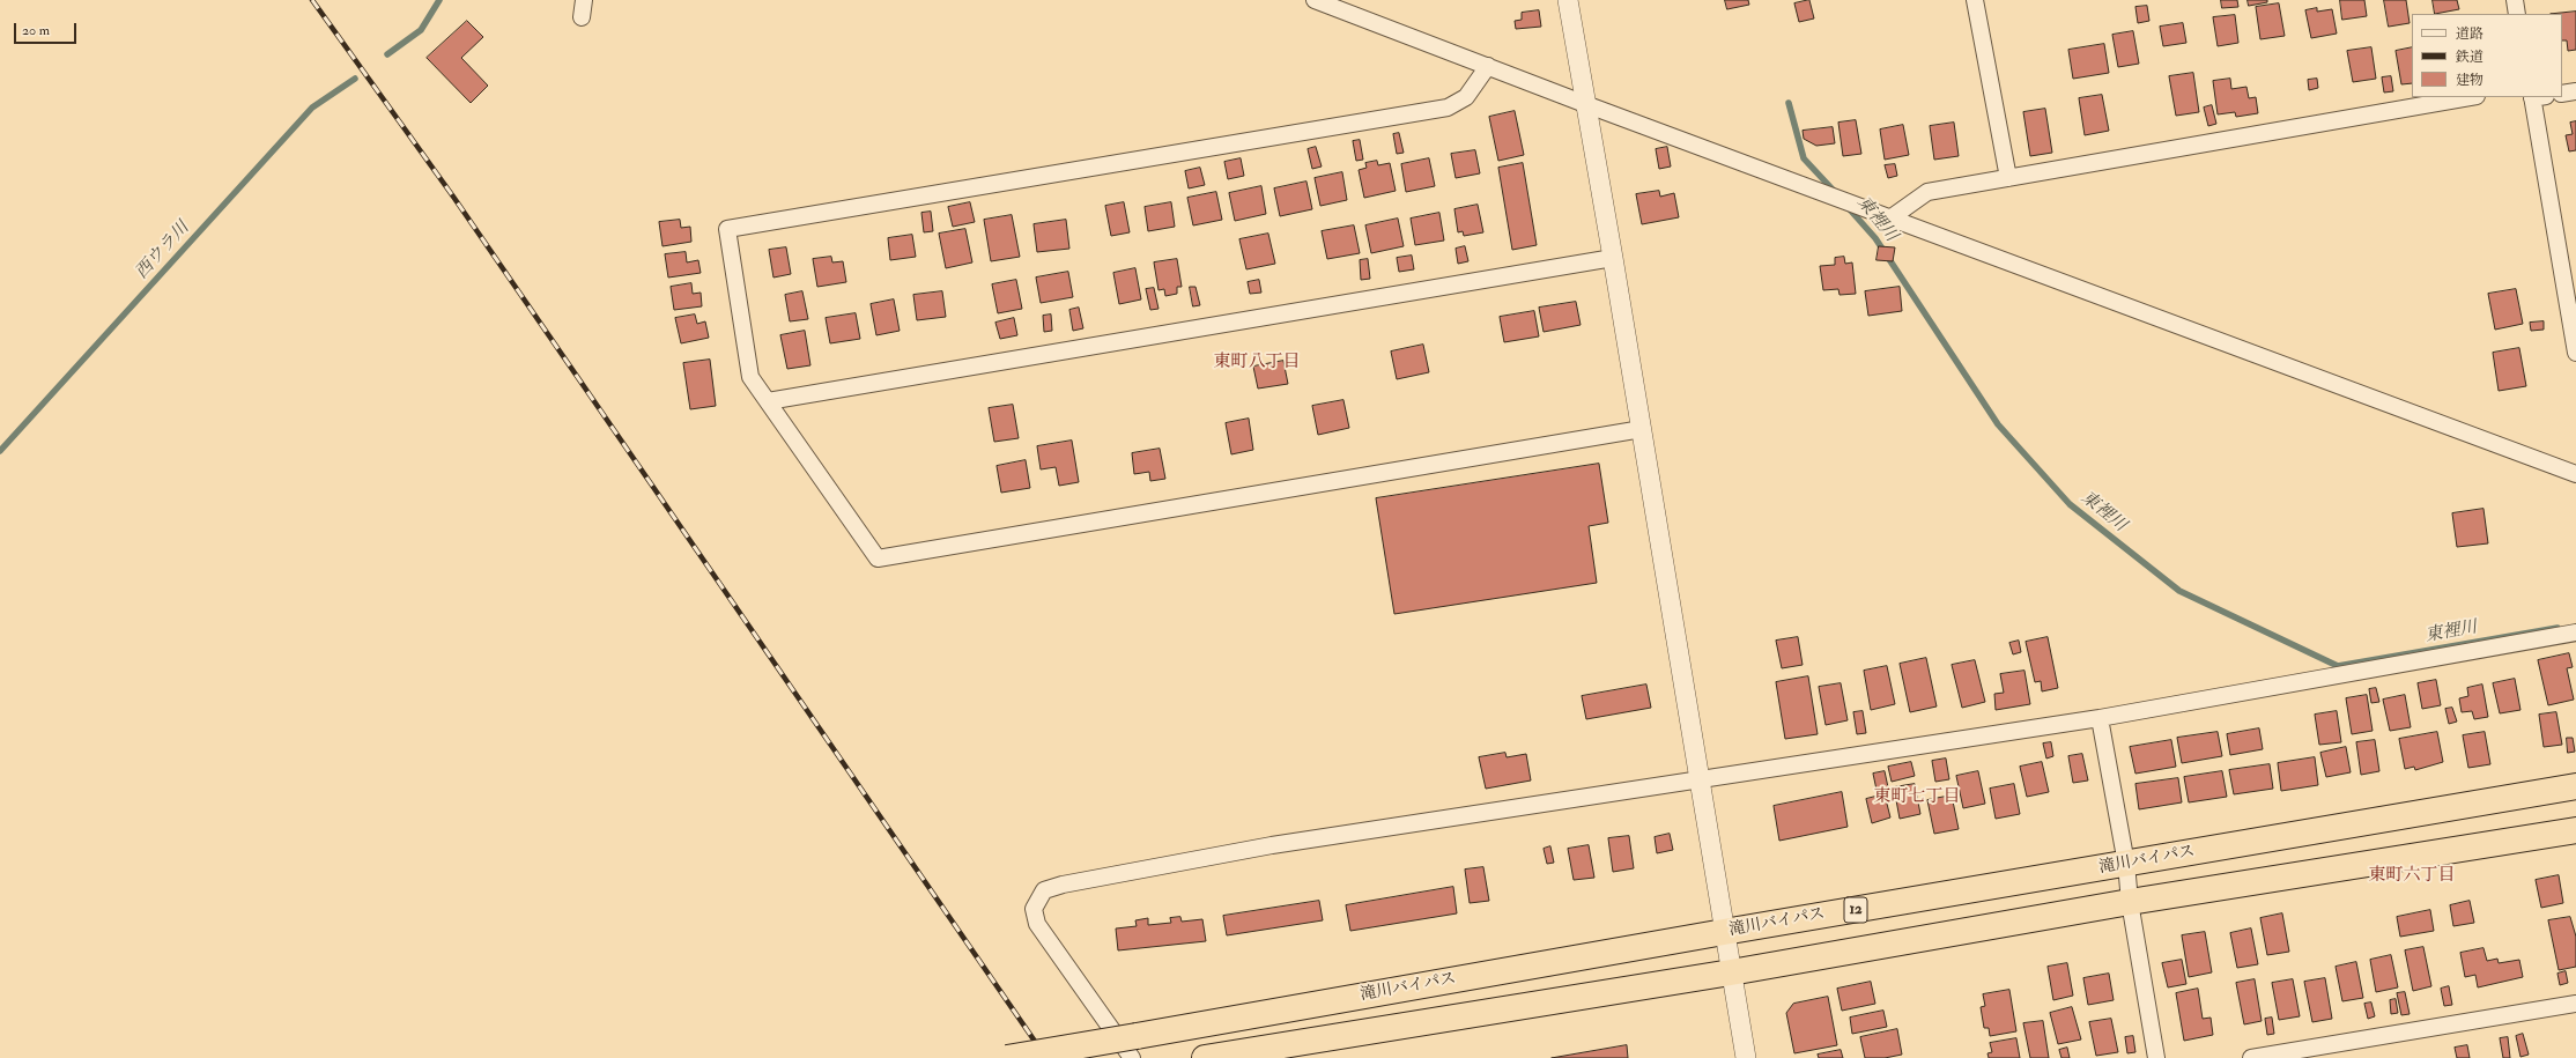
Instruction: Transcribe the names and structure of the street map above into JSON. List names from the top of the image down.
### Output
{
  "streets": {
    "highway": ["滝川バイパス", "12"]
  },
  "districts": ["東町八丁目", "東町七丁目", "東町六丁目"],
  "water": ["東裡川", "西ウラ川"],
  "legend": ["道路", "鉄道", "建物"],
  "scale_bar": "20 m"
}
